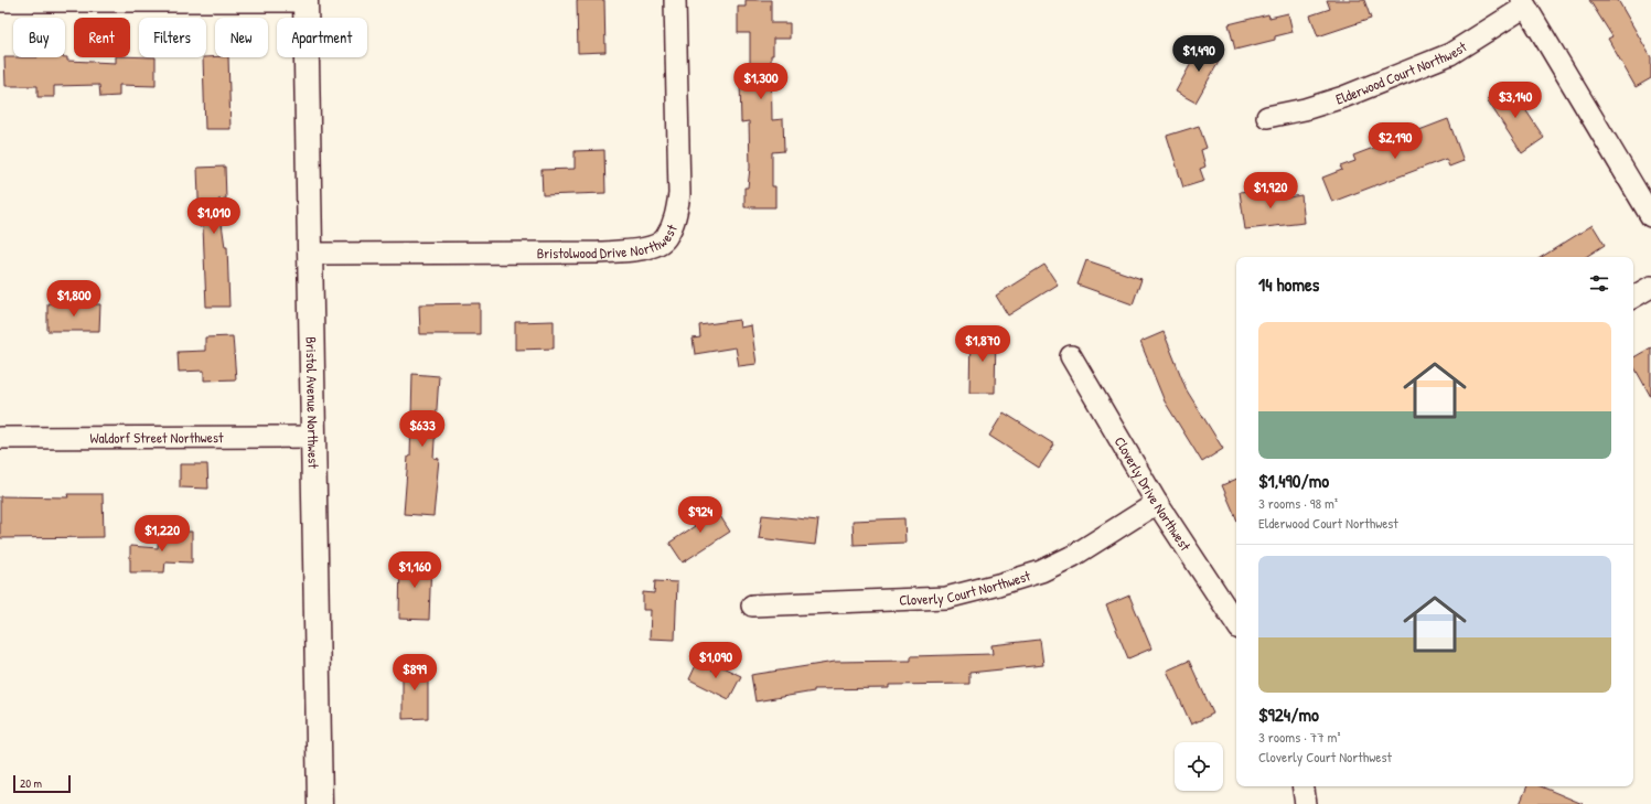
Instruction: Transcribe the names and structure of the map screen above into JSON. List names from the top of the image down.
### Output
{
  "streets": {
    "street": [
      "Elderwood Court Northwest",
      "Bristolwood Drive Northwest",
      "Bristol Avenue Northwest",
      "Waldorf Street Northwest",
      "Cloverly Drive Northwest",
      "Cloverly Court Northwest"
    ]
  },
  "crossings": [
    ["Bristolwood Drive Northwest", "Bristol Avenue Northwest"],
    ["Bristol Avenue Northwest", "Waldorf Street Northwest"],
    ["Cloverly Drive Northwest", "Cloverly Court Northwest"]
  ],
  "scale_bar": "20 m",
  "page": {
    "chip": [
      "Buy",
      "Rent",
      "Filters",
      "New",
      "Apartment"
    ],
    "price": [
      "$1,490",
      "$1,300",
      "$3,140",
      "$2,190",
      "$1,920",
      "$1,010",
      "$1,800",
      "$1,870",
      "$633",
      "$924",
      "$1,220",
      "$1,160",
      "$1,090",
      "$899"
    ],
    "heading": "14 homes",
    "list": [
      {
        "name": "$1,490/mo",
        "note": "3 rooms · 98 m² · Elderwood Court Northwest"
      },
      {
        "name": "$924/mo",
        "note": "3 rooms · 77 m² · Cloverly Court Northwest"
      }
    ],
    "scale": "20 m"
  }
}
